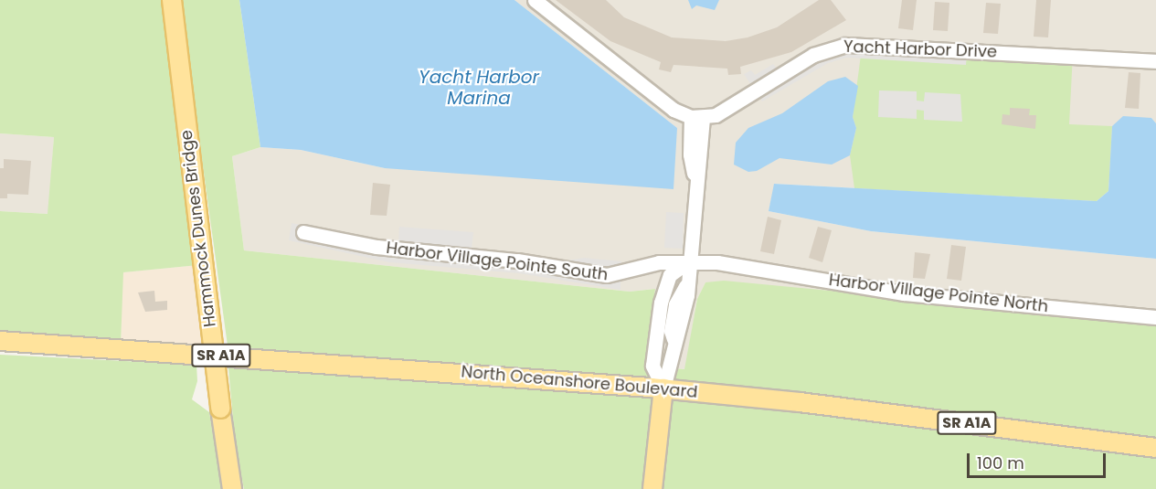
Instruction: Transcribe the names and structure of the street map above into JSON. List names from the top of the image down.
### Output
{
  "streets": {
    "main road": ["Hammock Dunes Bridge", "SR A1A", "North Oceanshore Boulevard"],
    "street": ["Yacht Harbor Drive", "Harbor Village Pointe South", "Harbor Village Pointe North"]
  },
  "crossings": [
    ["Harbor Village Pointe South", "Harbor Village Pointe North"]
  ],
  "water": ["Yacht Harbor Marina"],
  "scale_bar": "100 m"
}
